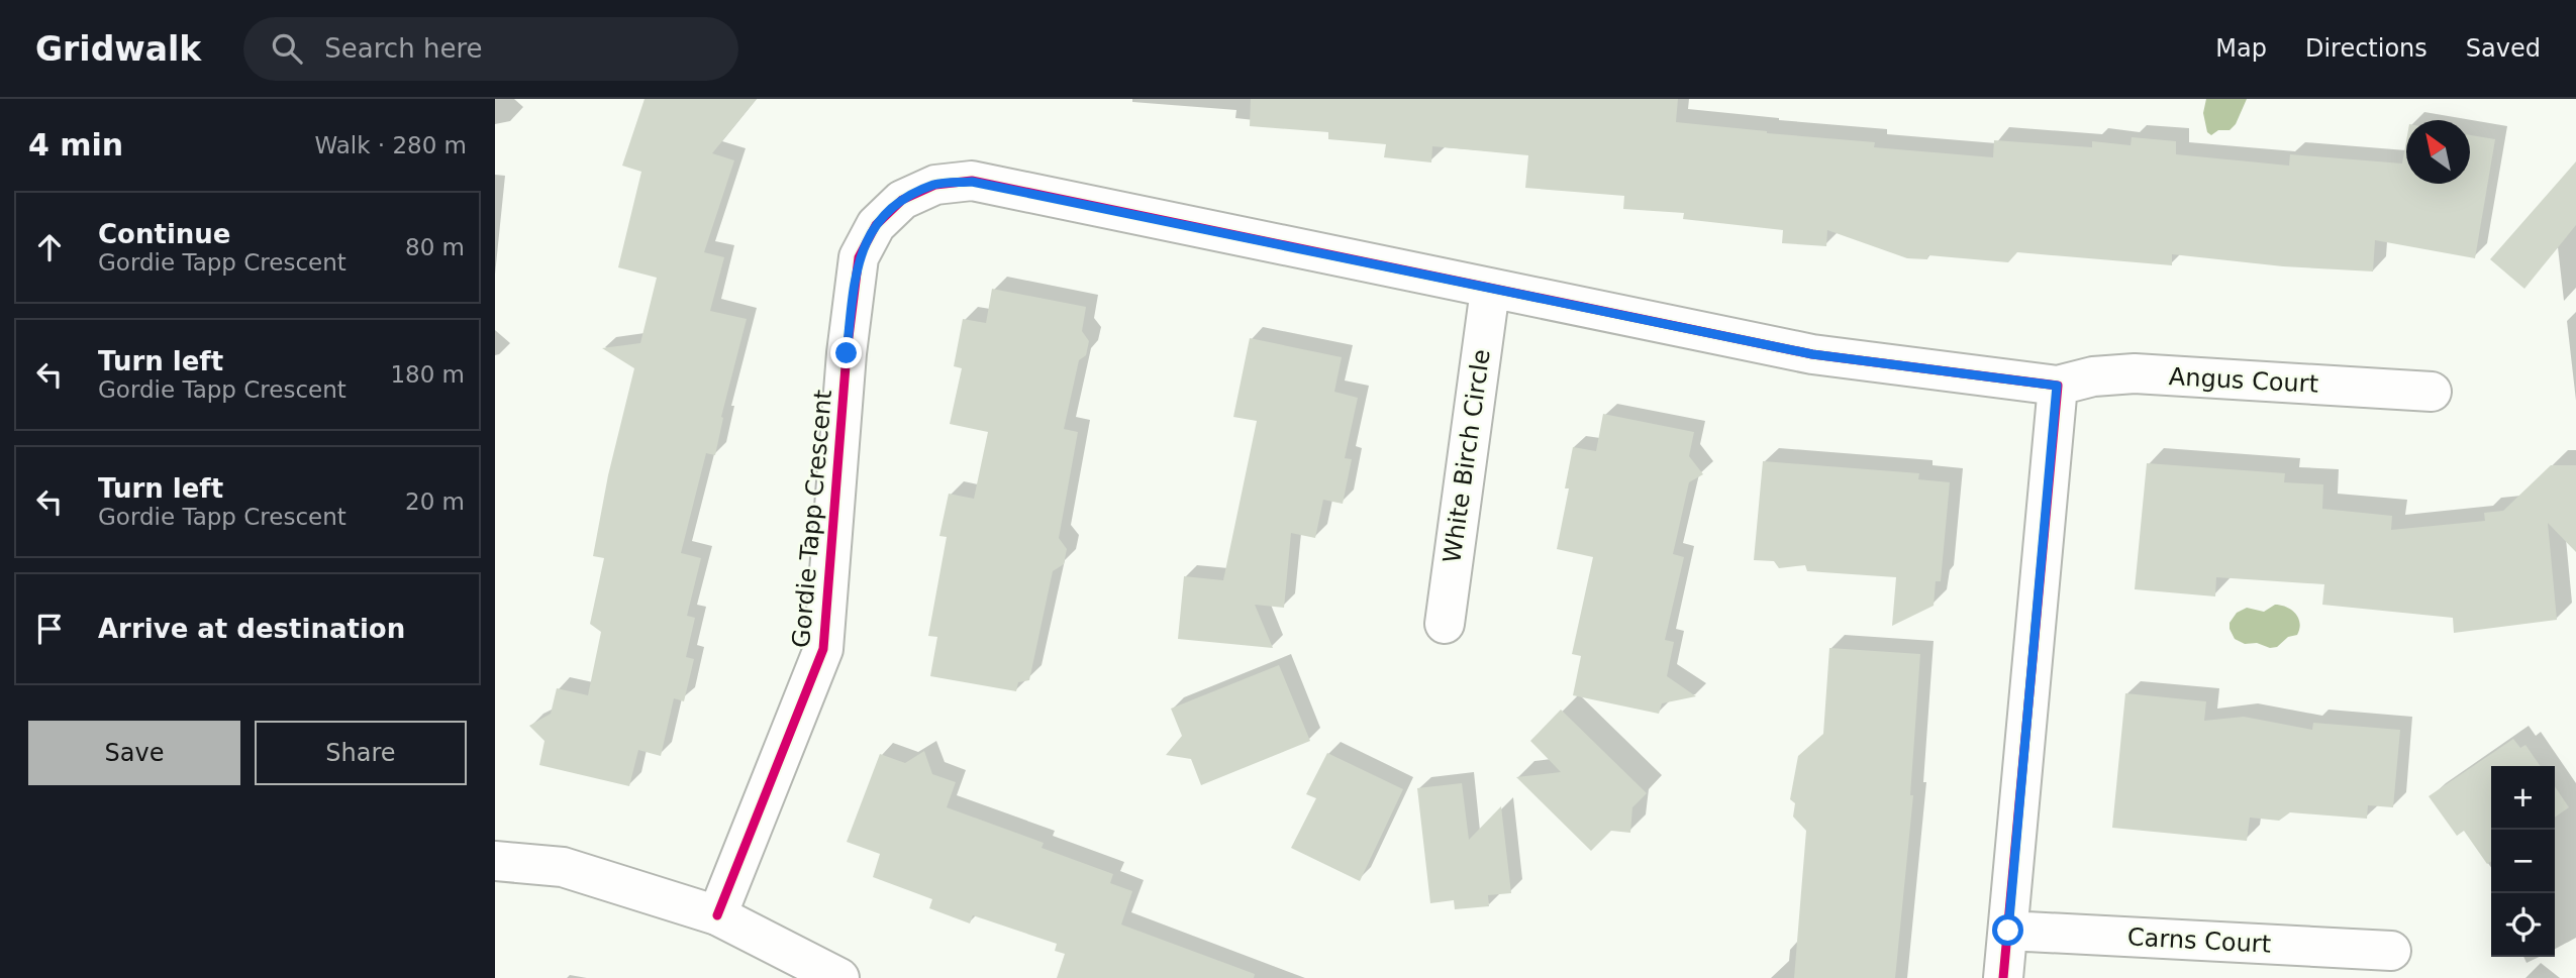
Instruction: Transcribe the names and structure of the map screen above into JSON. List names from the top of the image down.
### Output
{
  "streets": {
    "street": [
      "Angus Court",
      "White Birch Circle",
      "Gordie Tapp Crescent",
      "Carns Court"
    ]
  },
  "crossings": [
    ["Angus Court", "Gordie Tapp Crescent"],
    ["White Birch Circle", "Gordie Tapp Crescent"]
  ],
  "north": "top left",
  "page": {
    "header": "Gridwalk",
    "search": "Search here",
    "nav": ["Map", "Directions", "Saved"],
    "heading": ["4 min", "Walk · 280 m"],
    "list": [
      ["Continue", "Gordie Tapp Crescent", "80 m"],
      ["Turn left", "Gordie Tapp Crescent", "180 m"],
      ["Turn left", "Gordie Tapp Crescent", "20 m"],
      "Arrive at destination"
    ],
    "buttons": ["Save", "Share"],
    "map_buttons": ["+", "−"]
  }
}
